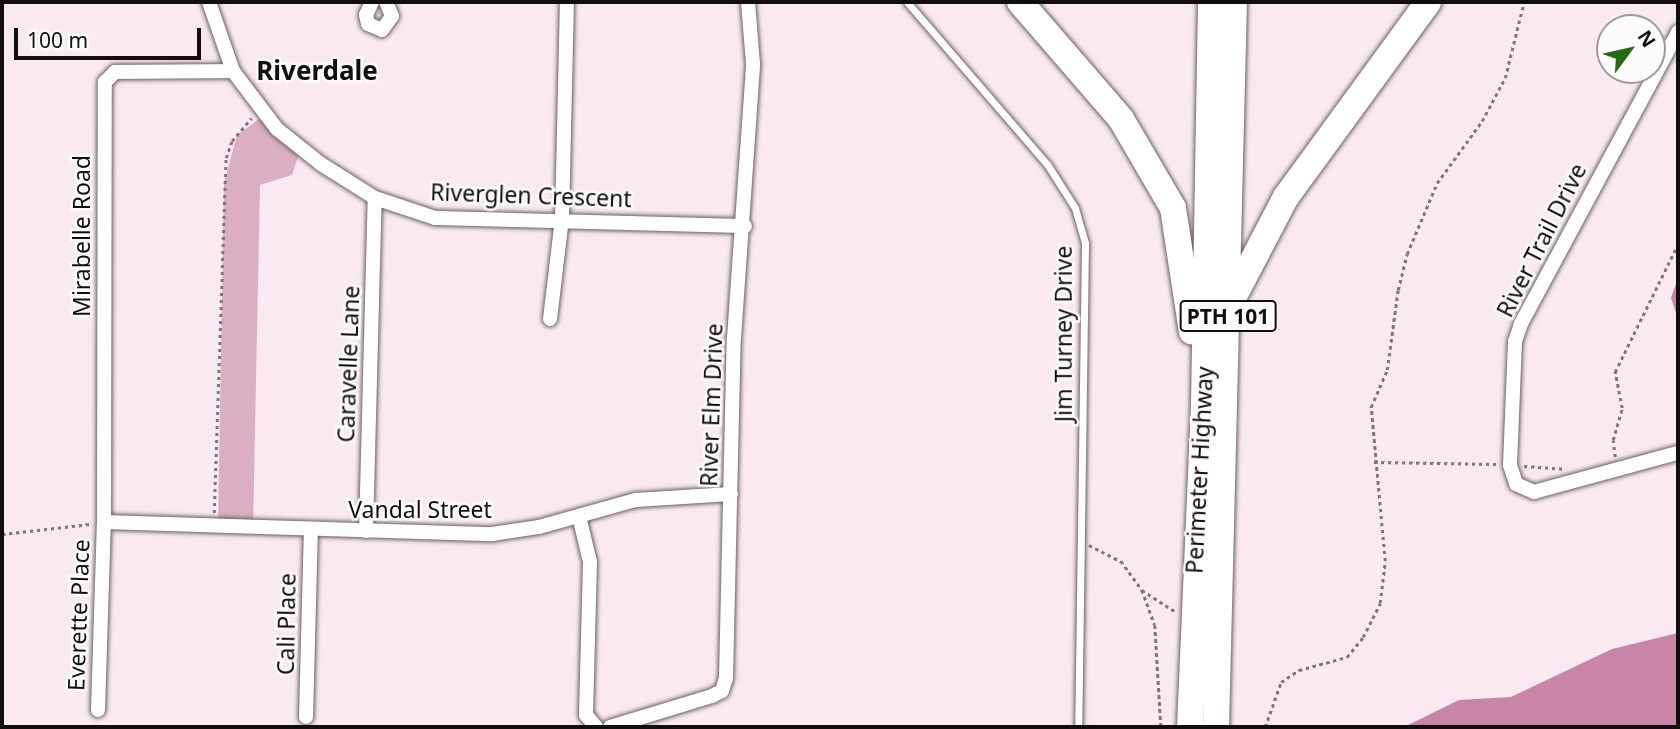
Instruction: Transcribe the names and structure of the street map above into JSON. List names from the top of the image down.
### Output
{
  "streets": {
    "highway": ["PTH 101", "Perimeter Highway"],
    "street": [
      "Riverglen Crescent",
      "Mirabelle Road",
      "River Trail Drive",
      "Caravelle Lane",
      "River Elm Drive",
      "Vandal Street",
      "Everette Place",
      "Cali Place"
    ],
    "lane": ["Jim Turney Drive"]
  },
  "crossings": [
    ["Riverglen Crescent", "Mirabelle Road"],
    ["Riverglen Crescent", "Caravelle Lane"],
    ["Riverglen Crescent", "River Elm Drive"],
    ["Mirabelle Road", "Vandal Street"],
    ["Mirabelle Road", "Everette Place"],
    ["Caravelle Lane", "Vandal Street"],
    ["River Elm Drive", "Vandal Street"],
    ["Vandal Street", "Everette Place"],
    ["Vandal Street", "Cali Place"]
  ],
  "districts": ["Riverdale"],
  "scale_bar": "100 m",
  "north": "top right"
}
